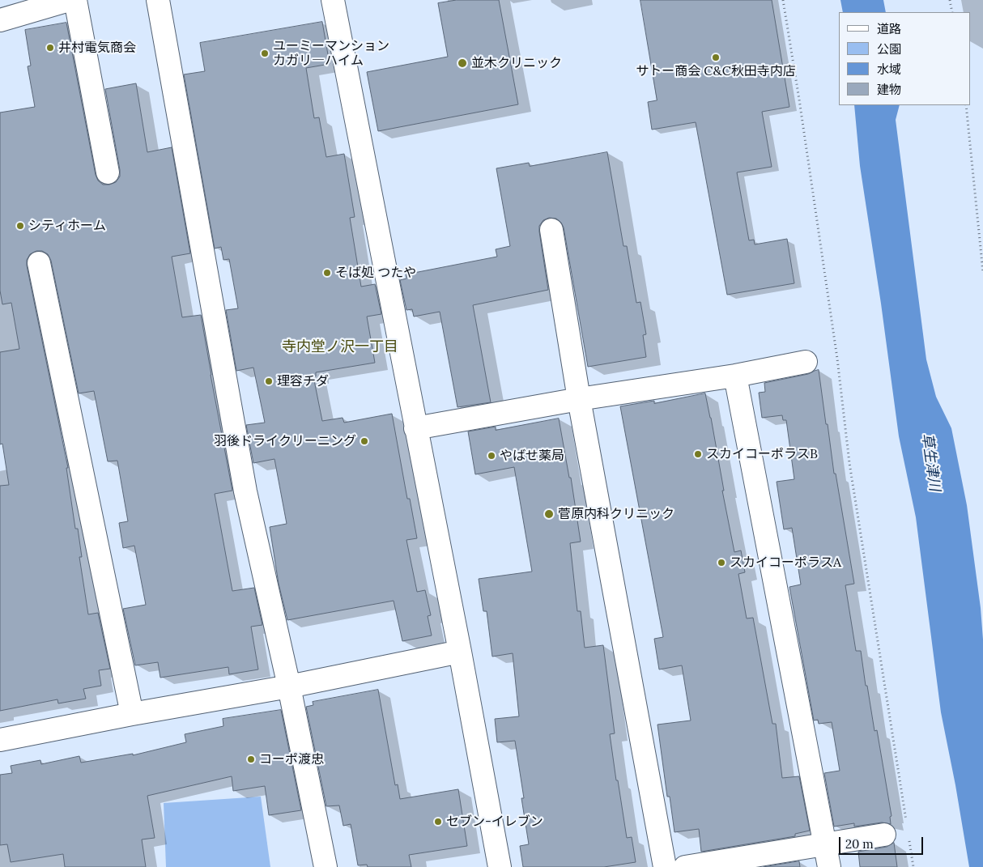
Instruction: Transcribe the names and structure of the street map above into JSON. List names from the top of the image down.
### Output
{
  "districts": ["寺内堂ノ沢一丁目"],
  "water": ["草生津川"],
  "places": [
    "井村電気商会",
    "ユーミーマンション カガリ―ハイム",
    "サトー商会 C&C秋田寺内店",
    "並木クリニック",
    "シティホーム",
    "そば処 つたや",
    "理容チダ",
    "羽後ドライクリーニング",
    "スカイコーポラスB",
    "やばせ薬局",
    "菅原内科クリニック",
    "スカイコーポラスA",
    "コーポ渡忠",
    "セブン-イレブン"
  ],
  "legend": [
    "道路",
    "公園",
    "水域",
    "建物"
  ],
  "scale_bar": "20 m"
}
